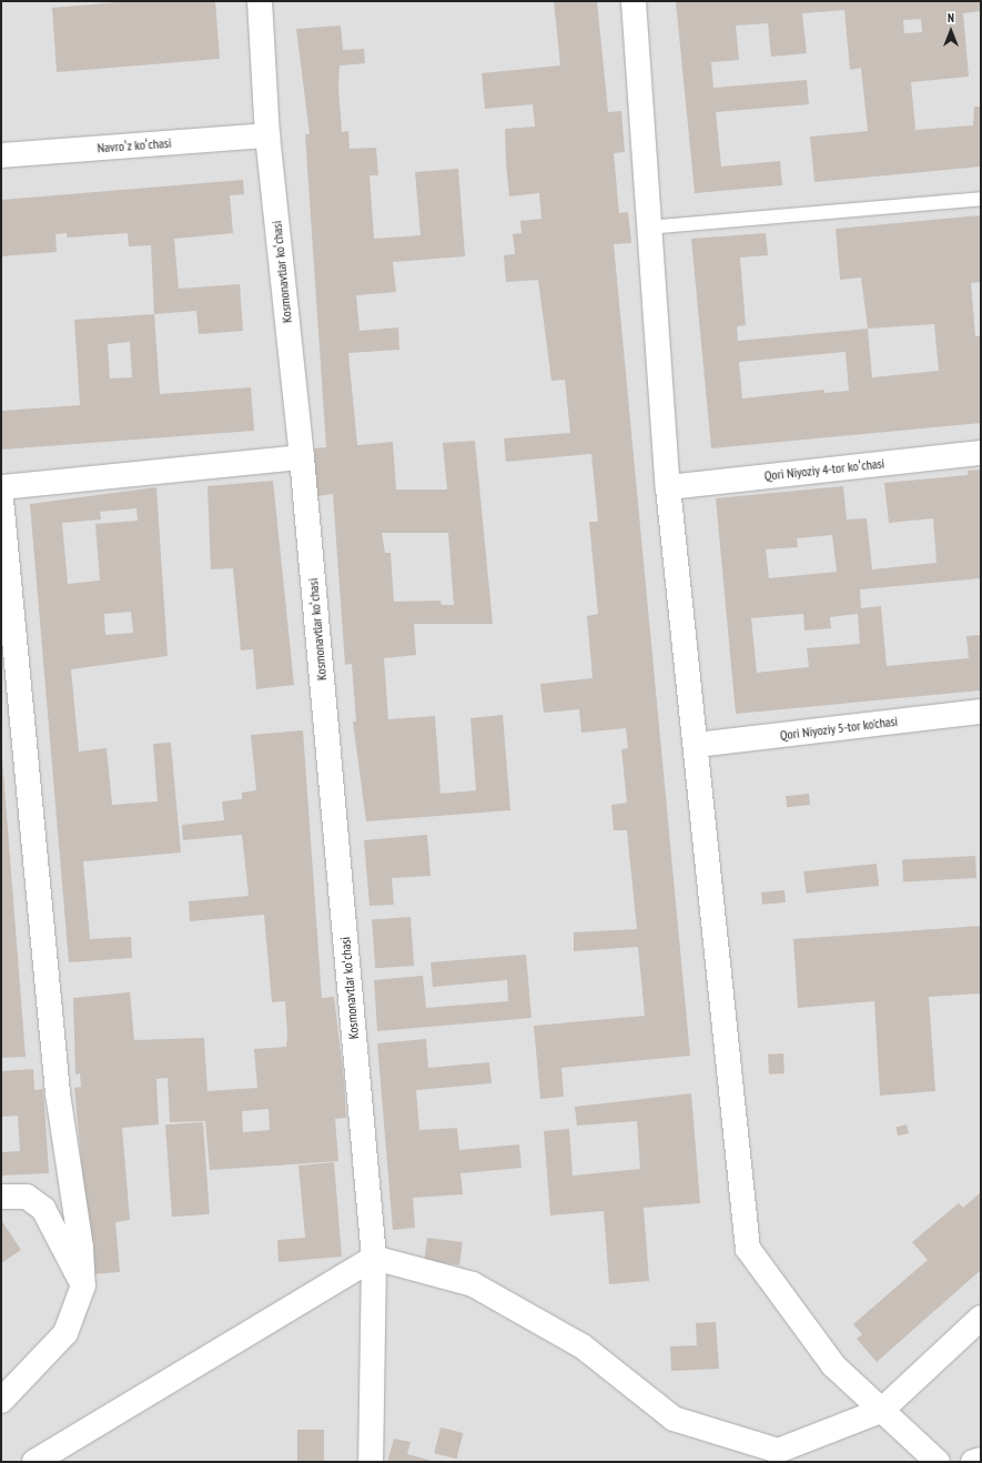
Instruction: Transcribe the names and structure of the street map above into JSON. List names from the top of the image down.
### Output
{
  "streets": {
    "street": [
      "Navroʻz koʻchasi",
      "Kosmonavtlar koʻchasi",
      "Qori Niyoziy 4-tor koʻchasi",
      "Qori Niyoziy 5-tor ko'chasi"
    ]
  },
  "crossings": [
    ["Navroʻz koʻchasi", "Kosmonavtlar koʻchasi"]
  ],
  "north": "top"
}
